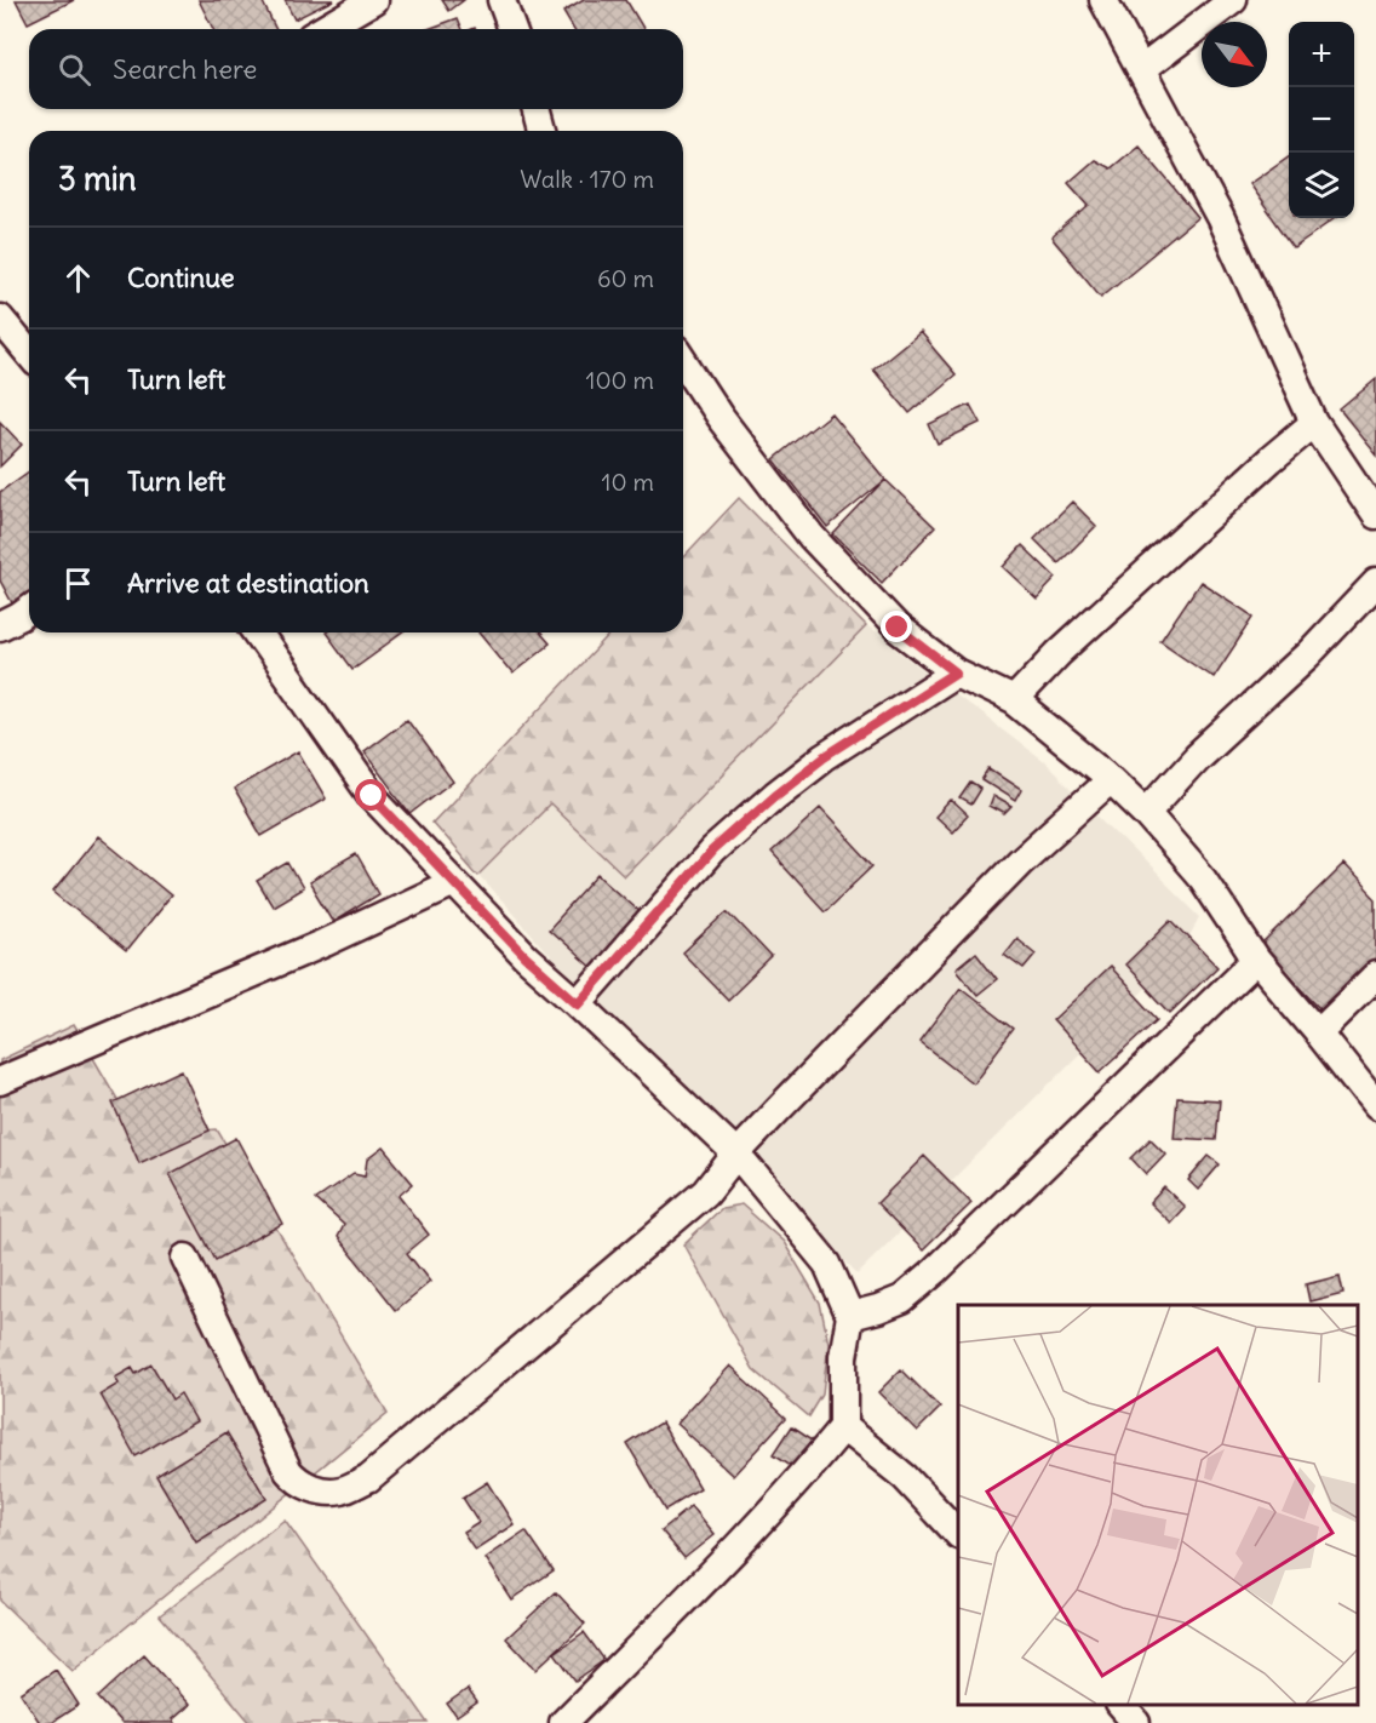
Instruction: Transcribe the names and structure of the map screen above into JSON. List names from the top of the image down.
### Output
{
  "north": "bottom right",
  "page": {
    "map_buttons": ["+", "−"],
    "search": "Search here",
    "heading": ["3 min", "Walk · 170 m"],
    "list": [
      ["Continue", "60 m"],
      ["Turn left", "100 m"],
      ["Turn left", "10 m"],
      "Arrive at destination"
    ]
  }
}
